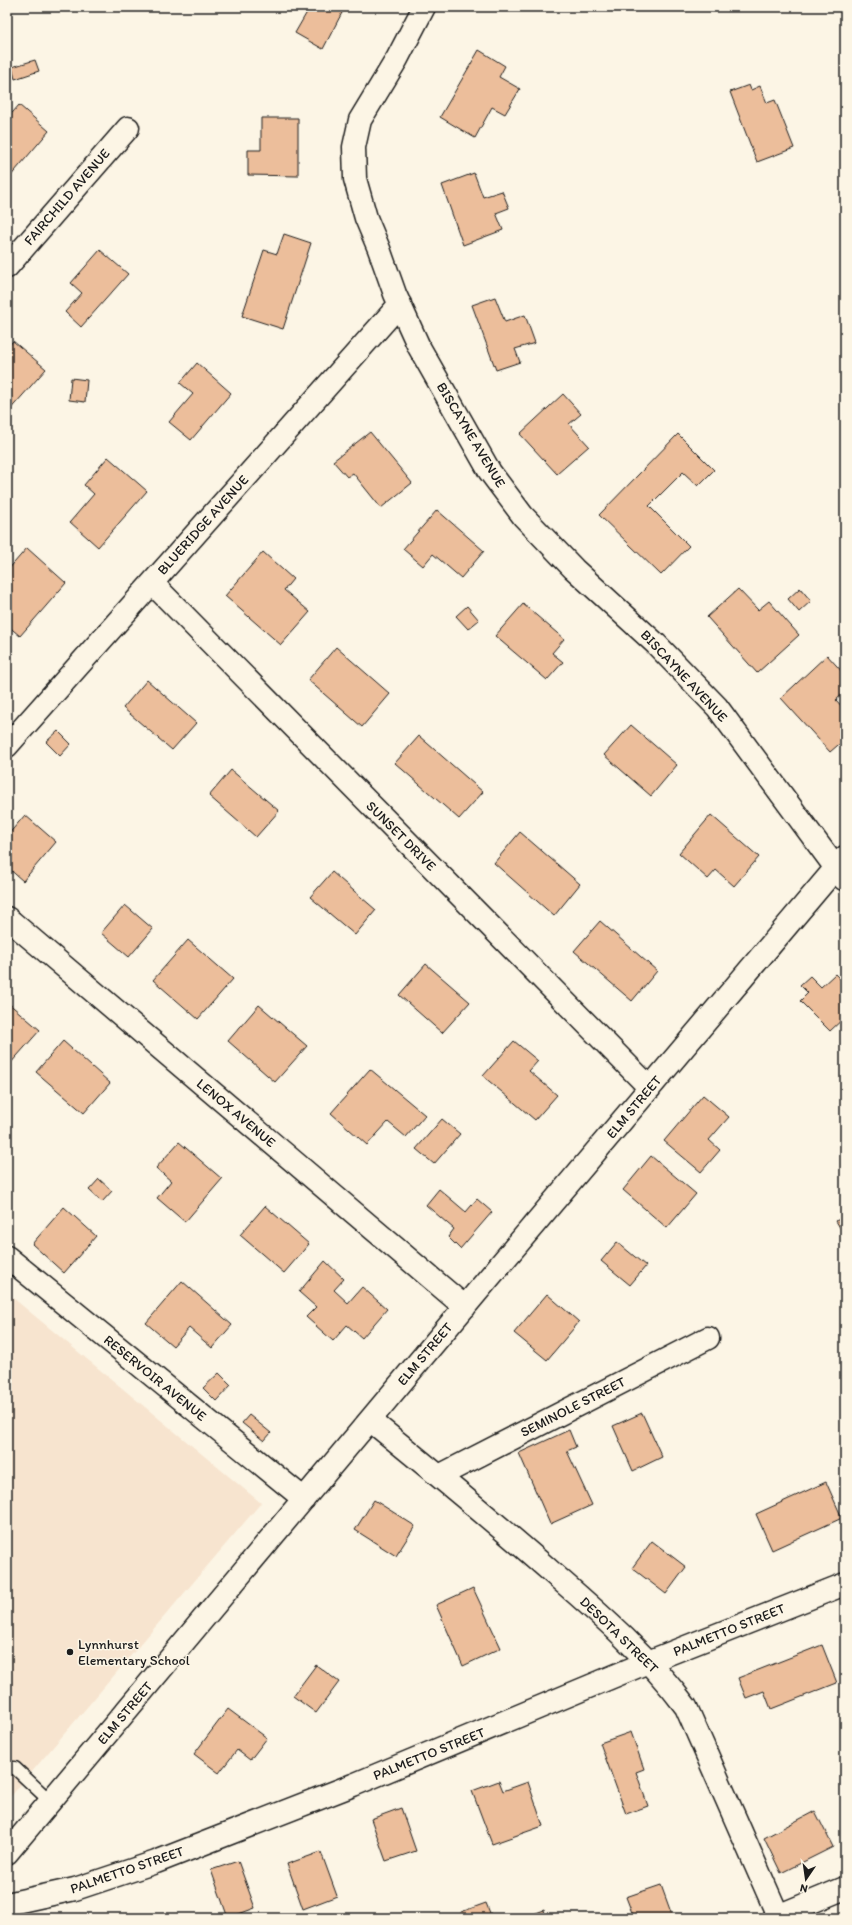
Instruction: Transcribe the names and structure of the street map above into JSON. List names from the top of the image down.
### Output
{
  "streets": {
    "street": [
      "FAIRCHILD AVENUE",
      "BISCAYNE AVENUE",
      "BLUERIDGE AVENUE",
      "SUNSET DRIVE",
      "ELM STREET",
      "LENOX AVENUE",
      "RESERVOIR AVENUE",
      "SEMINOLE STREET",
      "PALMETTO STREET",
      "DESOTA STREET"
    ]
  },
  "crossings": [
    ["BISCAYNE AVENUE", "BLUERIDGE AVENUE"],
    ["BISCAYNE AVENUE", "ELM STREET"],
    ["BLUERIDGE AVENUE", "SUNSET DRIVE"],
    ["SUNSET DRIVE", "ELM STREET"],
    ["ELM STREET", "LENOX AVENUE"],
    ["ELM STREET", "RESERVOIR AVENUE"],
    ["ELM STREET", "DESOTA STREET"],
    ["SEMINOLE STREET", "DESOTA STREET"],
    ["PALMETTO STREET", "DESOTA STREET"]
  ],
  "places": ["Lynnhurst Elementary School"],
  "north": "bottom"
}
